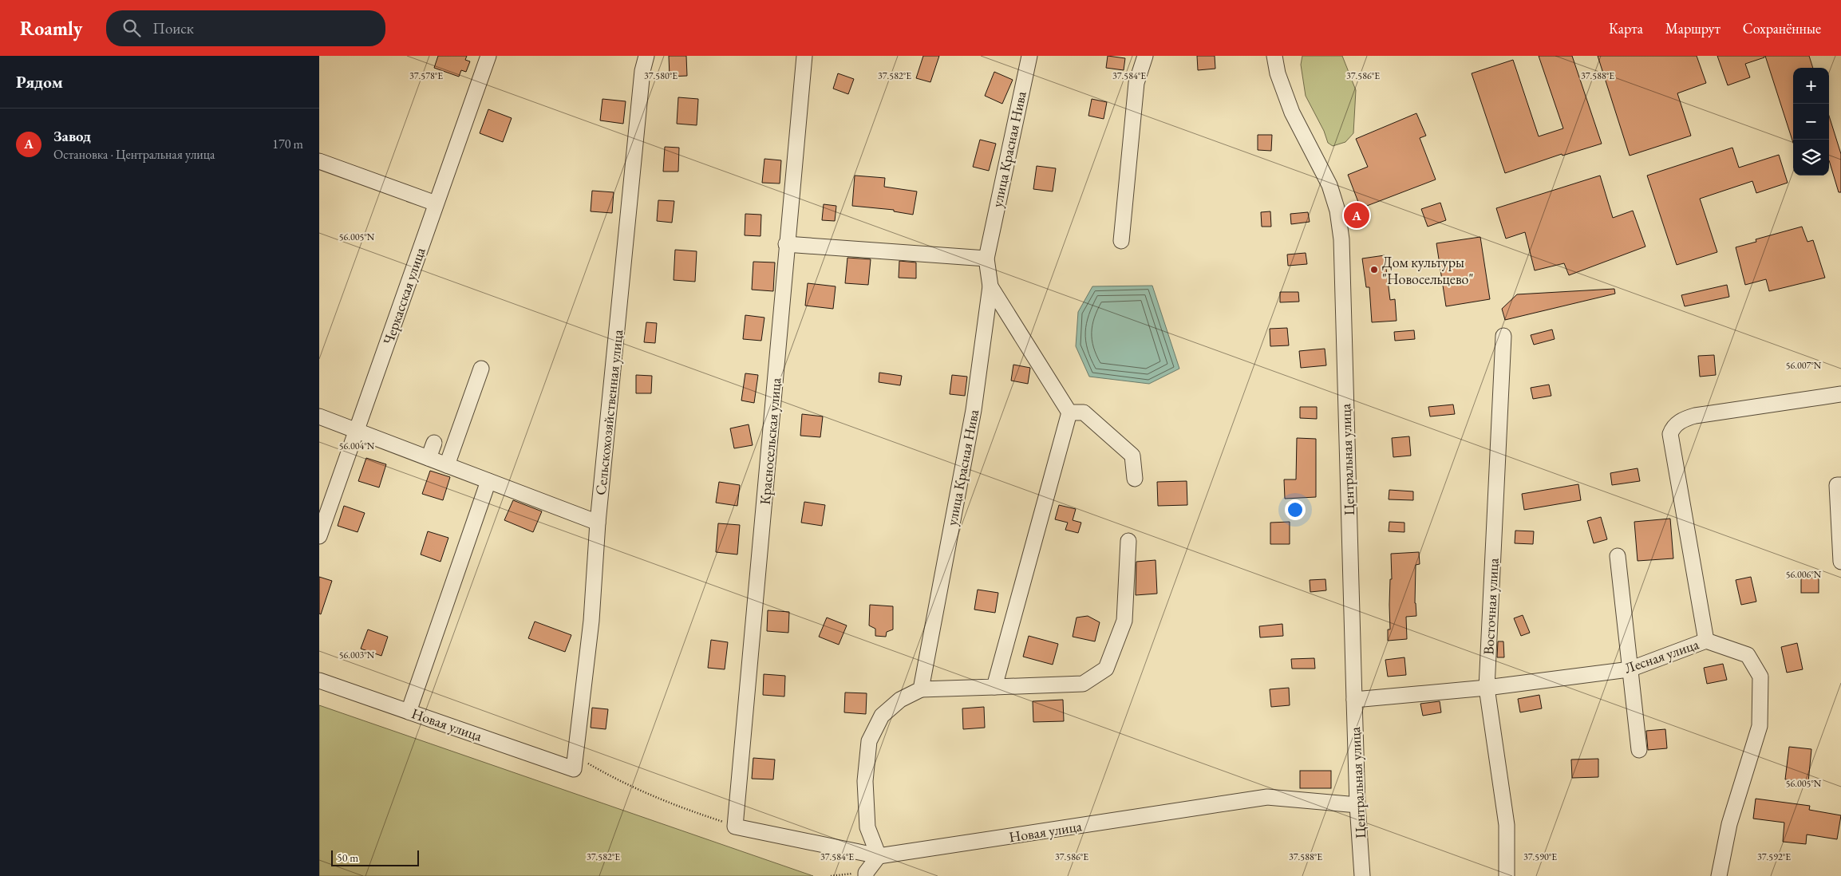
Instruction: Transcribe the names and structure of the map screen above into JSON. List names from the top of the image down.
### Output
{
  "streets": {
    "street": [
      "улица Красная Нива",
      "Черкасская улица",
      "Сельскохозяйственная улица",
      "Красносельская улица",
      "Центральная улица",
      "Восточная улица",
      "Лесная улица",
      "Новая улица"
    ]
  },
  "crossings": [
    ["Сельскохозяйственная улица", "Новая улица"],
    ["Красносельская улица", "Новая улица"],
    ["Центральная улица", "Лесная улица"],
    ["Центральная улица", "Новая улица"],
    ["Восточная улица", "Лесная улица"]
  ],
  "places": ["Дом культуры \"Новосельцево\""],
  "scale_bar": "50 m",
  "page": {
    "header": "Roamly",
    "search": "Поиск",
    "nav": ["Карта", "Маршрут", "Сохранённые"],
    "heading": "Рядом",
    "map_buttons": ["+", "−"],
    "list": [
      {
        "mark": "A",
        "name": "Завод",
        "note": "Остановка · Центральная улица",
        "value": "170 m"
      }
    ],
    "pins": "A",
    "scale": "50 m"
  },
  "coordinates": [
    "37.582°E",
    "37.584°E",
    "37.578°E",
    "37.580°E",
    "37.586°E",
    "37.588°E",
    "56.005°N",
    "56.007°N",
    "56.004°N",
    "56.006°N",
    "56.003°N",
    "37.590°E",
    "37.592°E"
  ]
}
